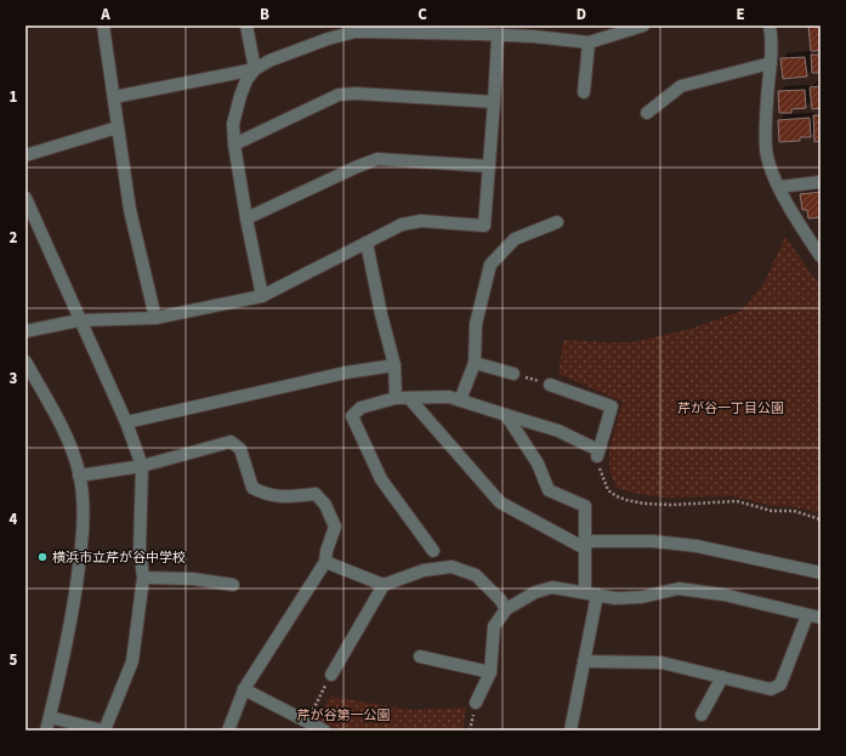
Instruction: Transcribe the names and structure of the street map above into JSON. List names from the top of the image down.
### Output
{
  "parks": ["芹が谷一丁目公園", "芹が谷第一公園"],
  "places": ["横浜市立芹が谷中学校"],
  "grid": {
    "columns": [
      "A",
      "B",
      "C",
      "D",
      "E"
    ],
    "rows": [
      "1",
      "2",
      "3",
      "4",
      "5"
    ]
  }
}
